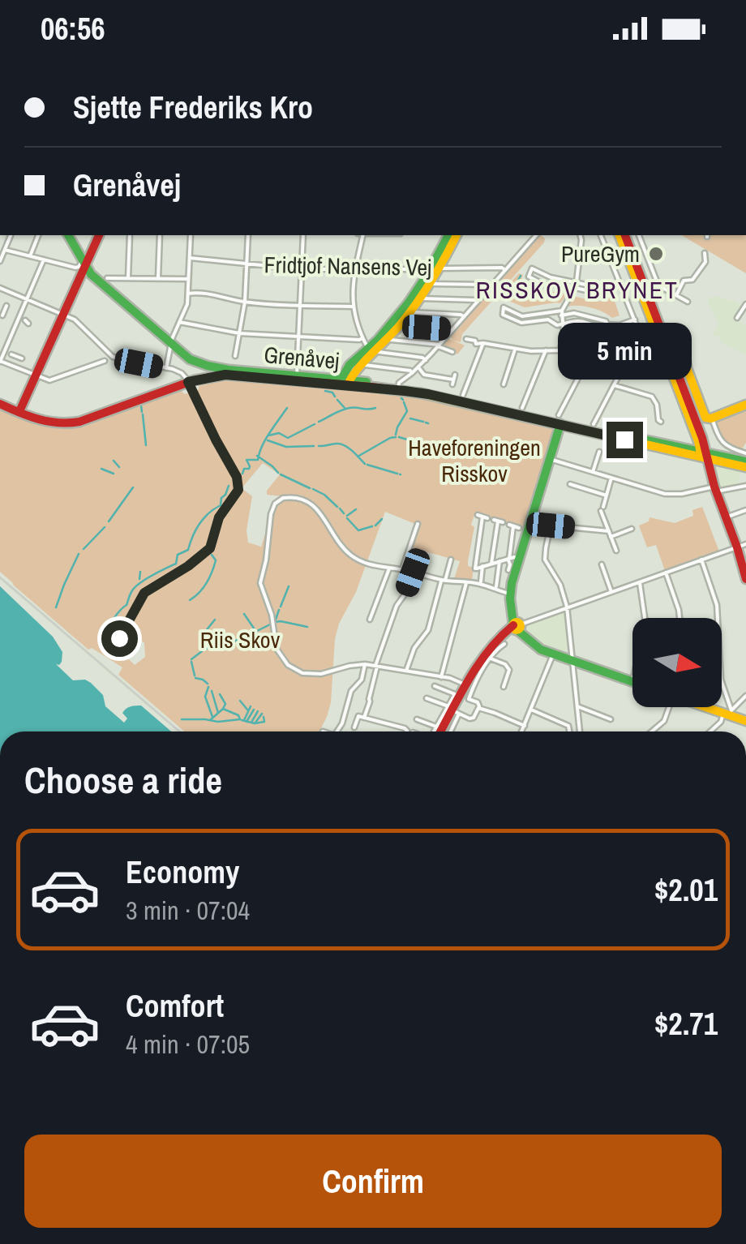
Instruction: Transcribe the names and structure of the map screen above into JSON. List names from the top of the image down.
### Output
{
  "streets": {
    "street": ["Fridtjof Nansens Vej", "Grenåvej"]
  },
  "districts": ["RISSKOV BRYNET"],
  "parks": ["Haveforeningen Risskov", "Riis Skov"],
  "places": ["PureGym"],
  "north": "right",
  "page": {
    "status": "06:56",
    "banner": ["Sjette Frederiks Kro", "Grenåvej"],
    "bubble": "5 min",
    "heading": "Choose a ride",
    "list": [
      {
        "name": "Economy",
        "note": "3 min · 07:04",
        "value": "$2.01"
      },
      {
        "name": "Comfort",
        "note": "4 min · 07:05",
        "value": "$2.71"
      }
    ],
    "buttons": "Confirm"
  }
}
